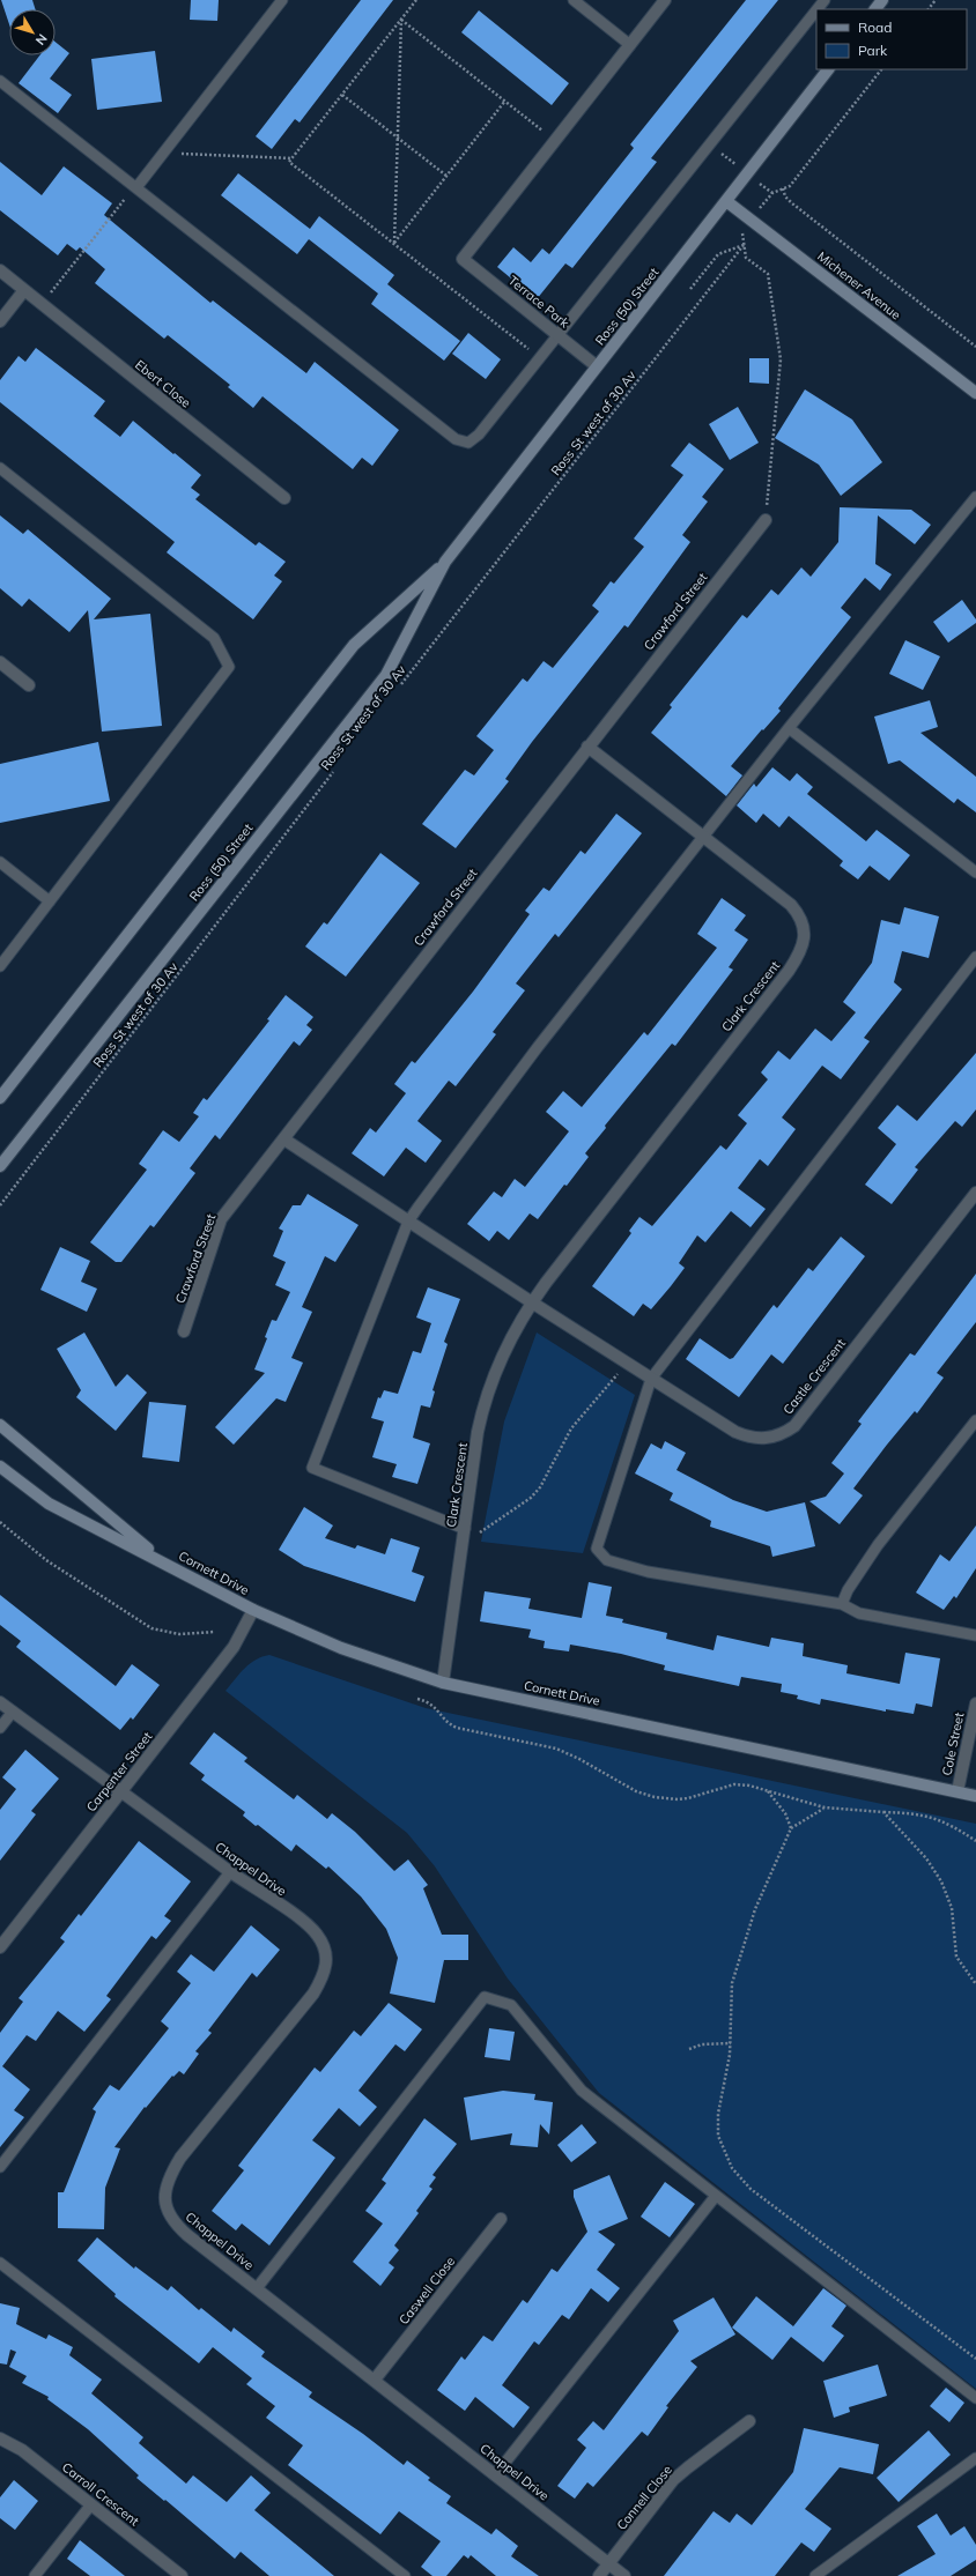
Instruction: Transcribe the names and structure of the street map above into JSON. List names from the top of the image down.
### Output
{
  "streets": {
    "main road": ["Michener Avenue", "Ross (50) Street", "Cornett Drive"],
    "street": [
      "Terrace Park",
      "Ebert Close",
      "Crawford Street",
      "Clark Crescent",
      "Castle Crescent",
      "Cole Street",
      "Carpenter Street",
      "Chappel Drive",
      "Caswell Close",
      "Carroll Crescent",
      "Connell Close"
    ],
    "path": ["Ross St west of 30 Av"]
  },
  "crossings": [
    ["Michener Avenue", "Ross (50) Street"],
    ["Terrace Park", "Ross (50) Street"],
    ["Crawford Street", "Clark Crescent"],
    ["Clark Crescent", "Castle Crescent"],
    ["Clark Crescent", "Cornett Drive"],
    ["Cornett Drive", "Cole Street"],
    ["Cornett Drive", "Carpenter Street"],
    ["Carpenter Street", "Chappel Drive"],
    ["Chappel Drive", "Caswell Close"],
    ["Chappel Drive", "Connell Close"]
  ],
  "legend": ["Road", "Park"],
  "north": "bottom right"
}
